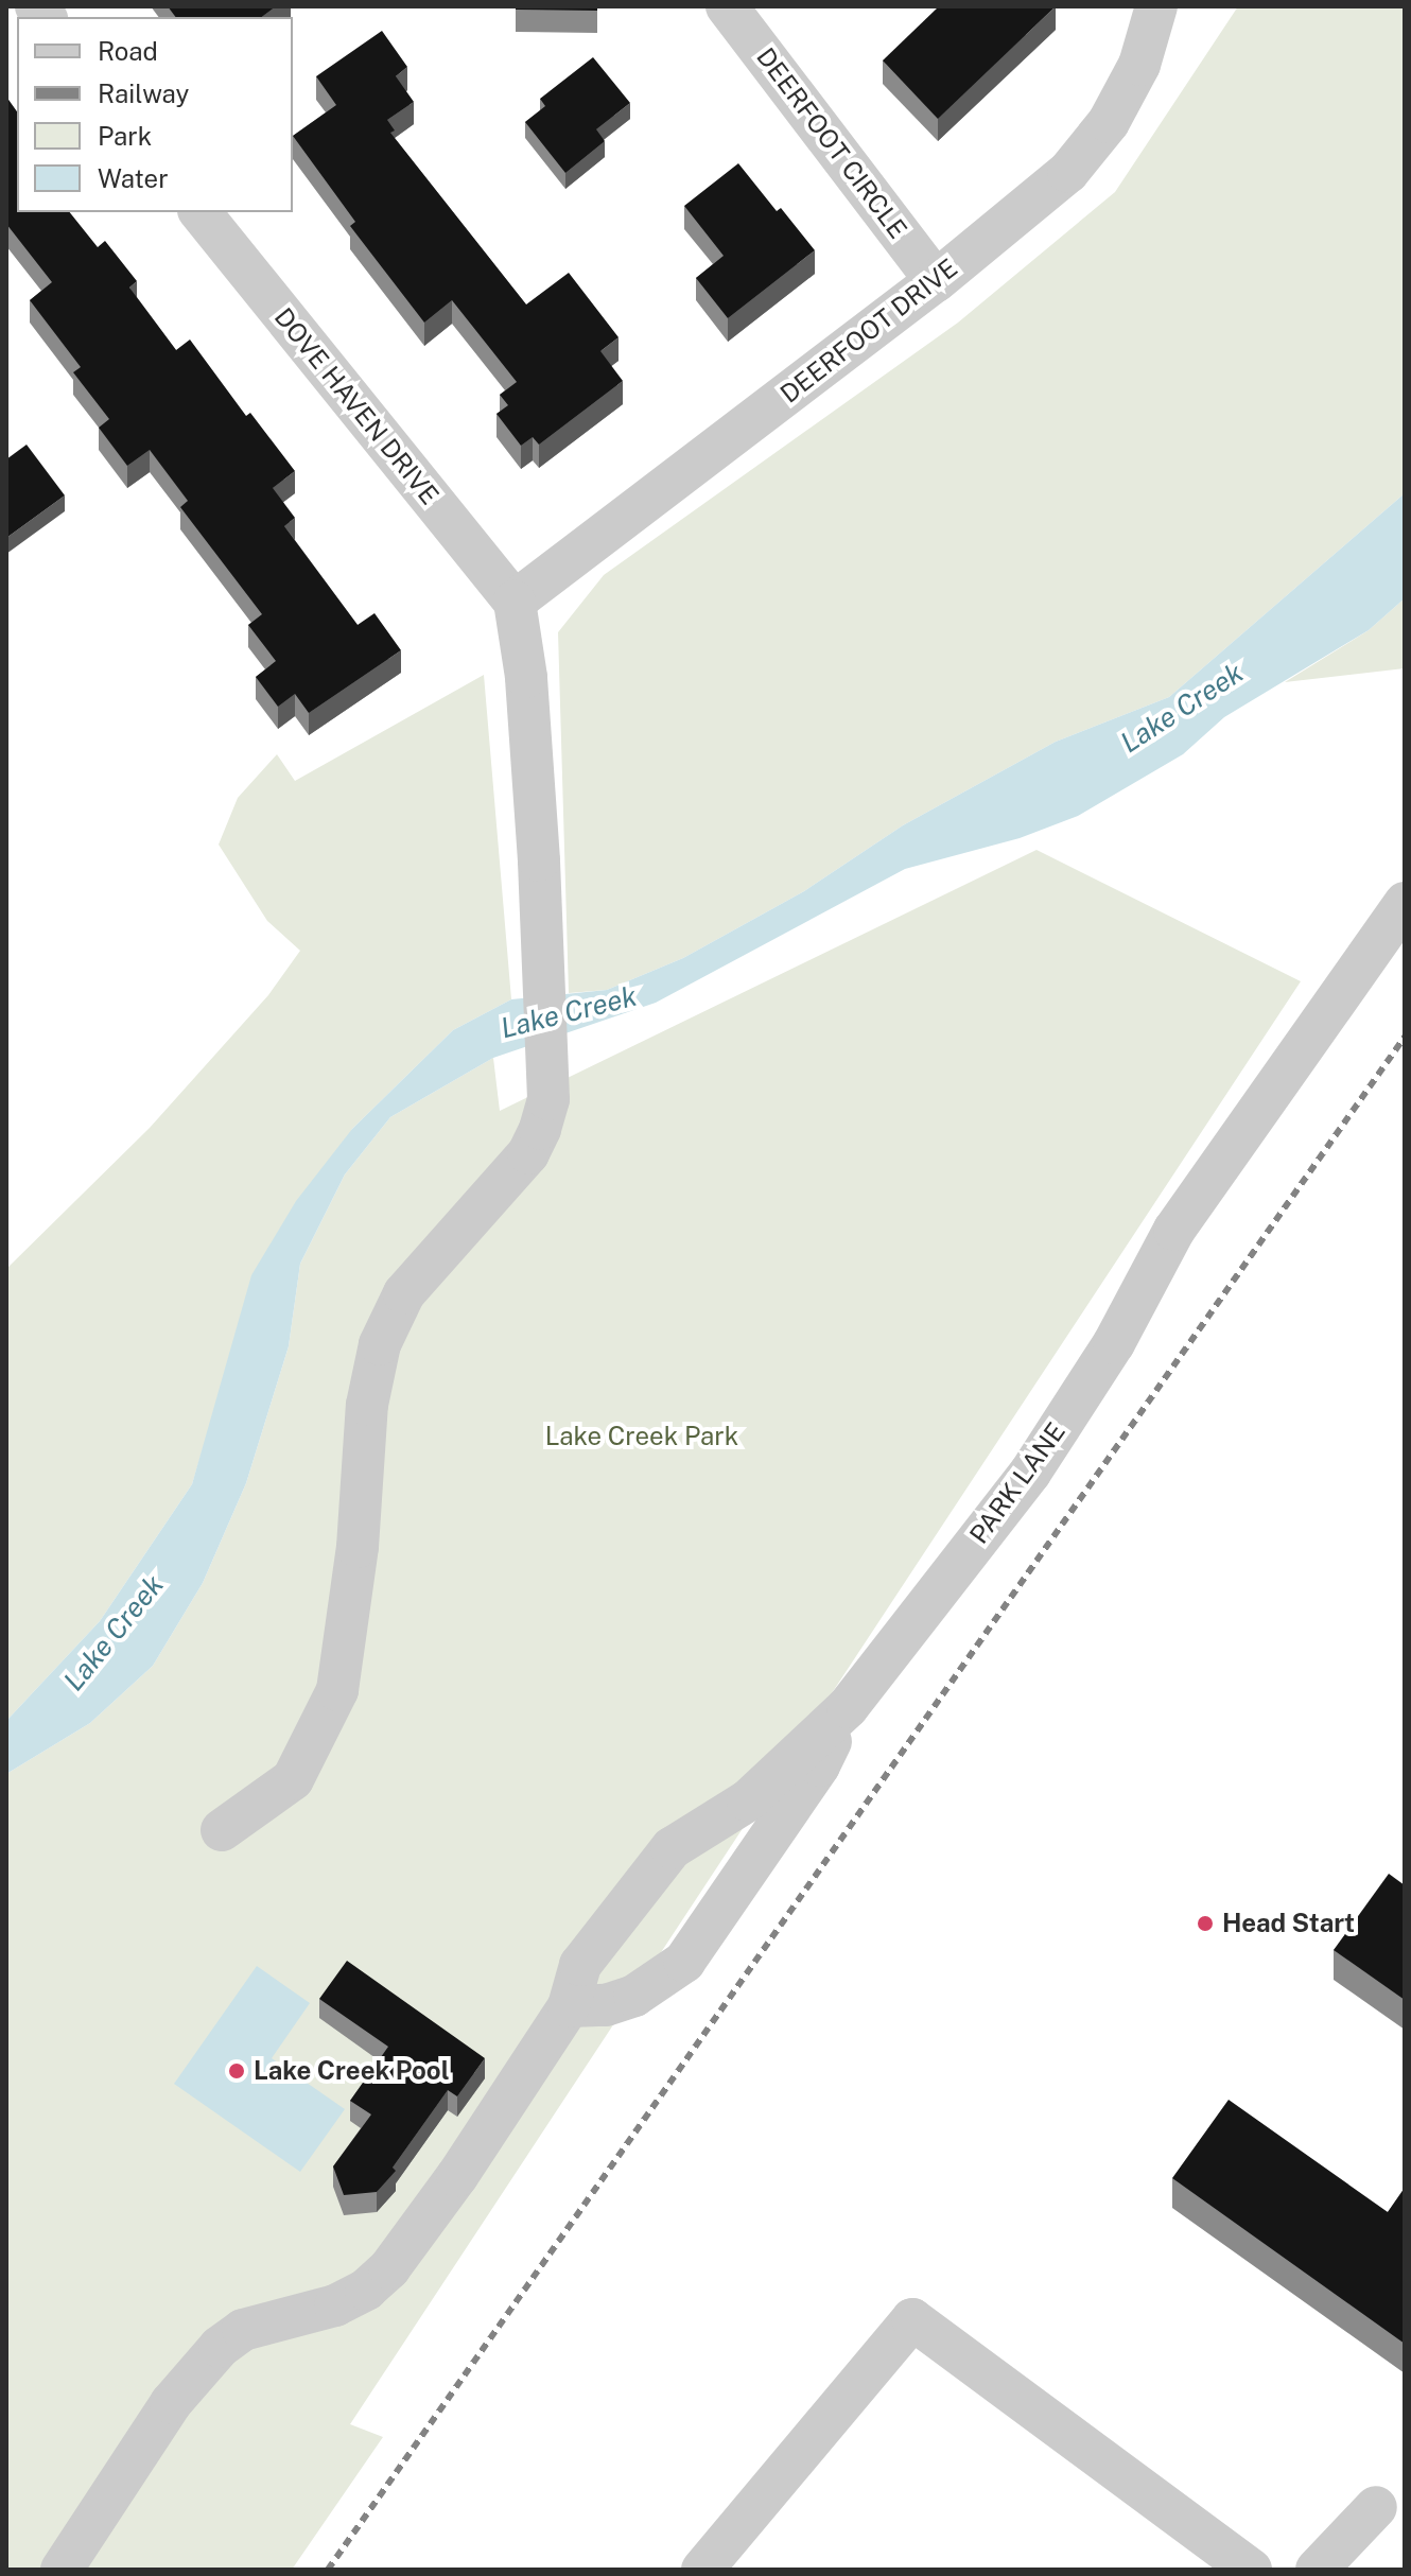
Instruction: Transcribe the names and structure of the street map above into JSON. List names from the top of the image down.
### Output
{
  "streets": {
    "street": [
      "DEERFOOT CIRCLE",
      "DEERFOOT DRIVE",
      "DOVE HAVEN DRIVE",
      "PARK LANE"
    ]
  },
  "crossings": [
    ["DEERFOOT CIRCLE", "DEERFOOT DRIVE"],
    ["DEERFOOT DRIVE", "DOVE HAVEN DRIVE"]
  ],
  "water": ["Lake Creek"],
  "parks": ["Lake Creek Park"],
  "places": ["Head Start", "Lake Creek Pool"],
  "legend": [
    "Road",
    "Railway",
    "Park",
    "Water"
  ]
}
